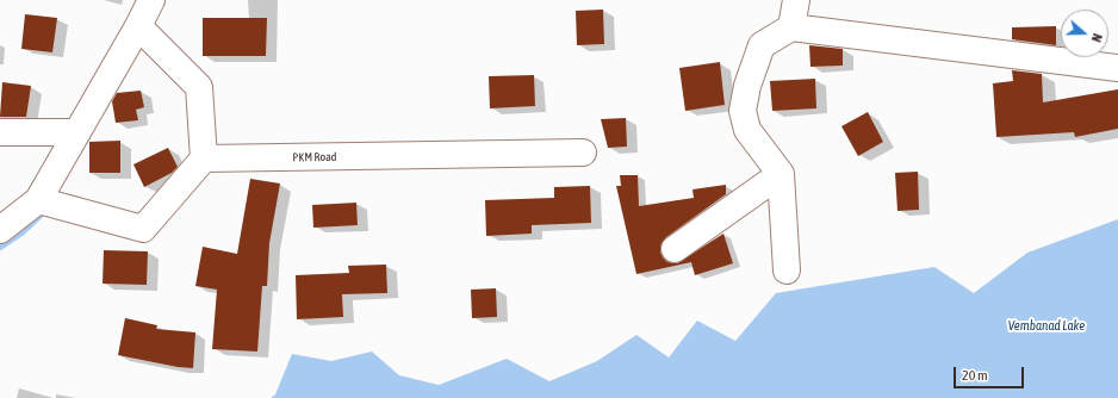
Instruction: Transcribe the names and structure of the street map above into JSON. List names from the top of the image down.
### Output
{
  "streets": {
    "street": ["PKM Road"]
  },
  "water": ["Vembanad Lake"],
  "scale_bar": "20 m",
  "north": "right"
}
